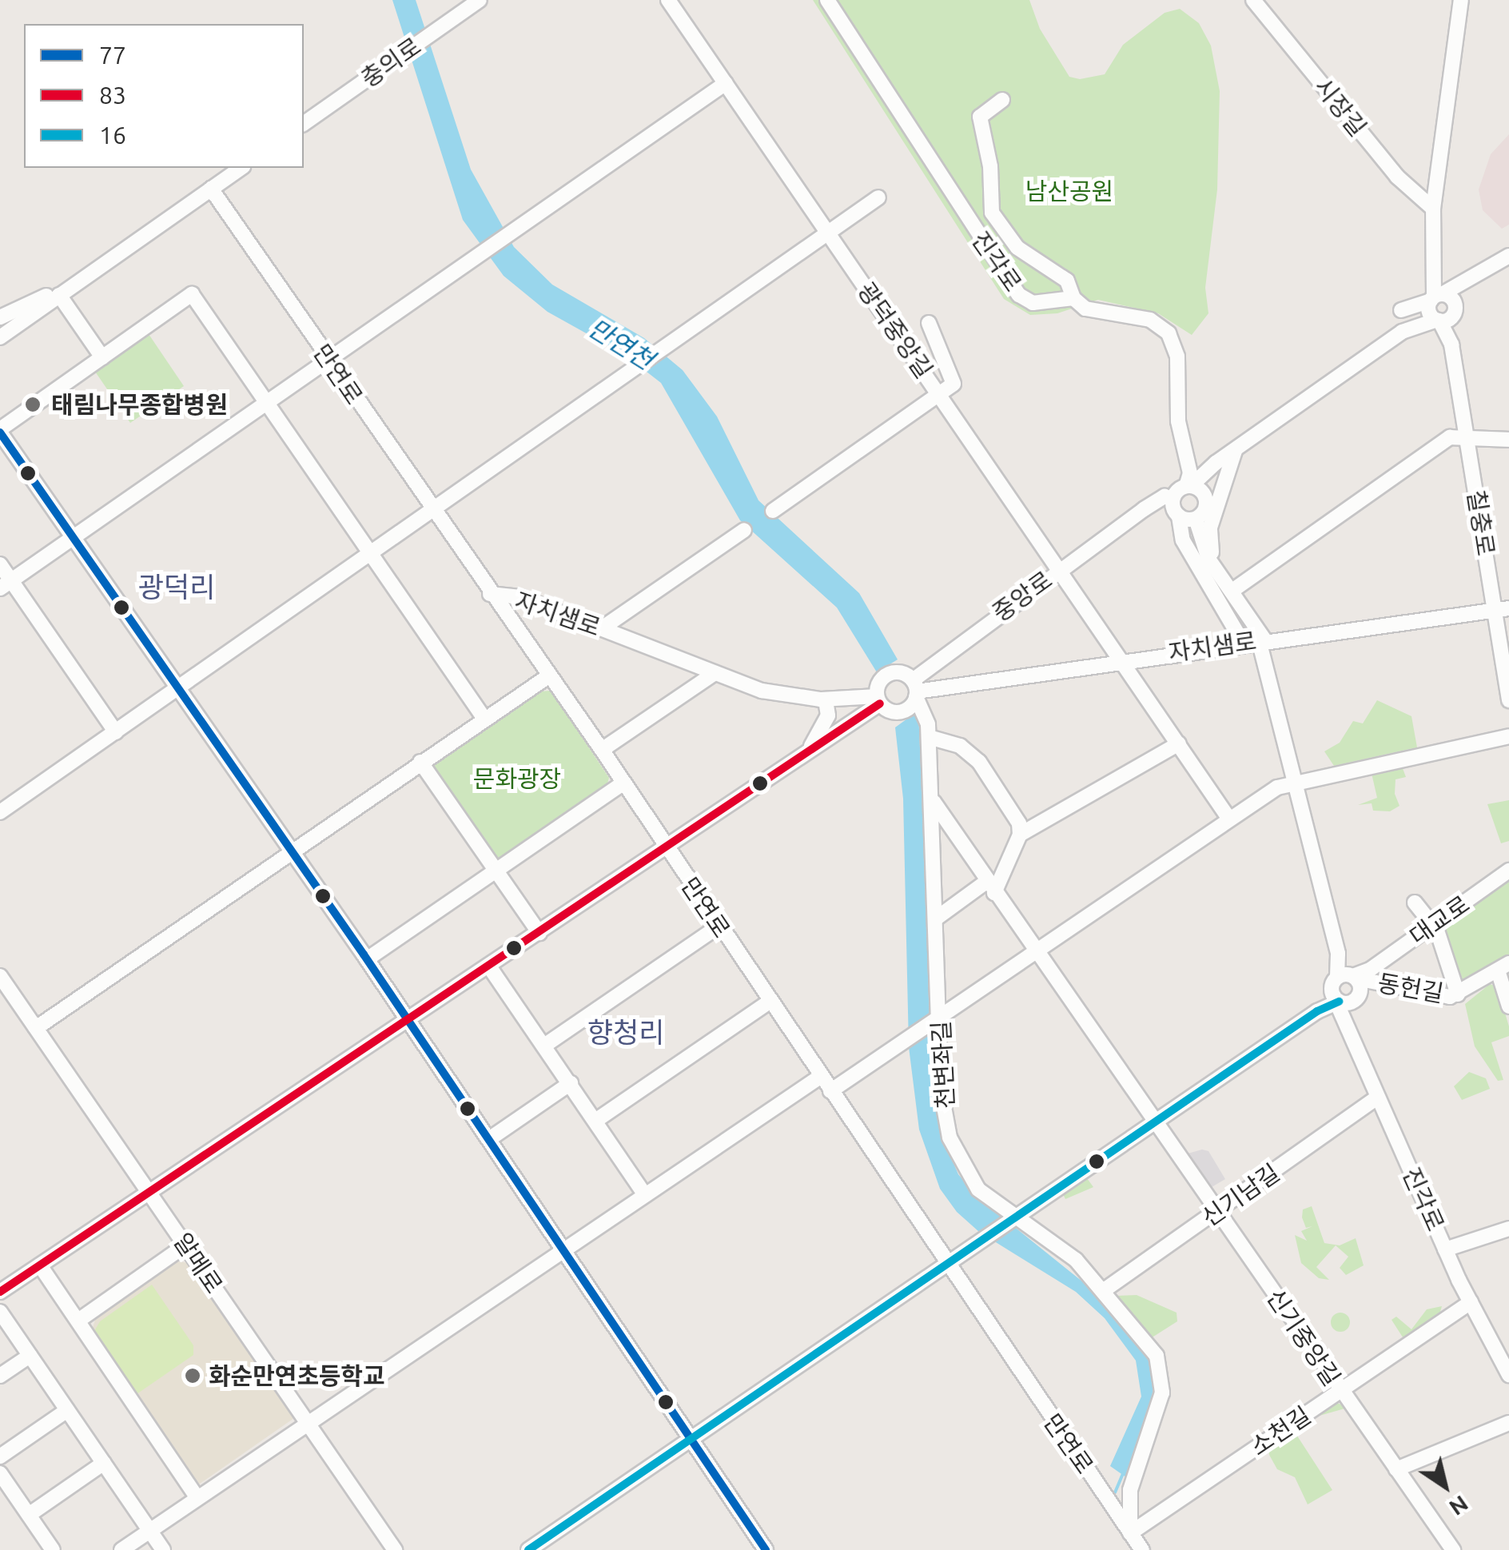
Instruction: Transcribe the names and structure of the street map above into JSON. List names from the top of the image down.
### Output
{
  "streets": {
    "street": [
      "충의로",
      "시장길",
      "진각로",
      "광덕중앙길",
      "만연로",
      "칠충로",
      "중앙로",
      "자치샘로",
      "대교로",
      "동헌길",
      "천변좌길",
      "신기남길",
      "알메로",
      "신기중앙길",
      "소천길"
    ]
  },
  "crossings": [
    ["진각로", "신기남길"],
    ["진각로", "소천길"],
    ["광덕중앙길", "중앙로"],
    ["광덕중앙길", "자치샘로"],
    ["만연로", "자치샘로"],
    ["만연로", "천변좌길"],
    ["만연로", "소천길"],
    ["칠충로", "자치샘로"],
    ["중앙로", "자치샘로"],
    ["중앙로", "천변좌길"],
    ["자치샘로", "천변좌길"],
    ["대교로", "동헌길"],
    ["천변좌길", "신기남길"],
    ["천변좌길", "신기중앙길"],
    ["천변좌길", "소천길"],
    ["신기남길", "신기중앙길"],
    ["신기중앙길", "소천길"]
  ],
  "districts": ["광덕리", "향청리"],
  "water": ["만연천"],
  "parks": ["남산공원", "문화광장"],
  "places": ["태림나무종합병원", "화순만연초등학교"],
  "lines": ["transit line 77", "transit line 83", "transit line 16"],
  "legend": ["77", "83", "16"],
  "north": "bottom right"
}
